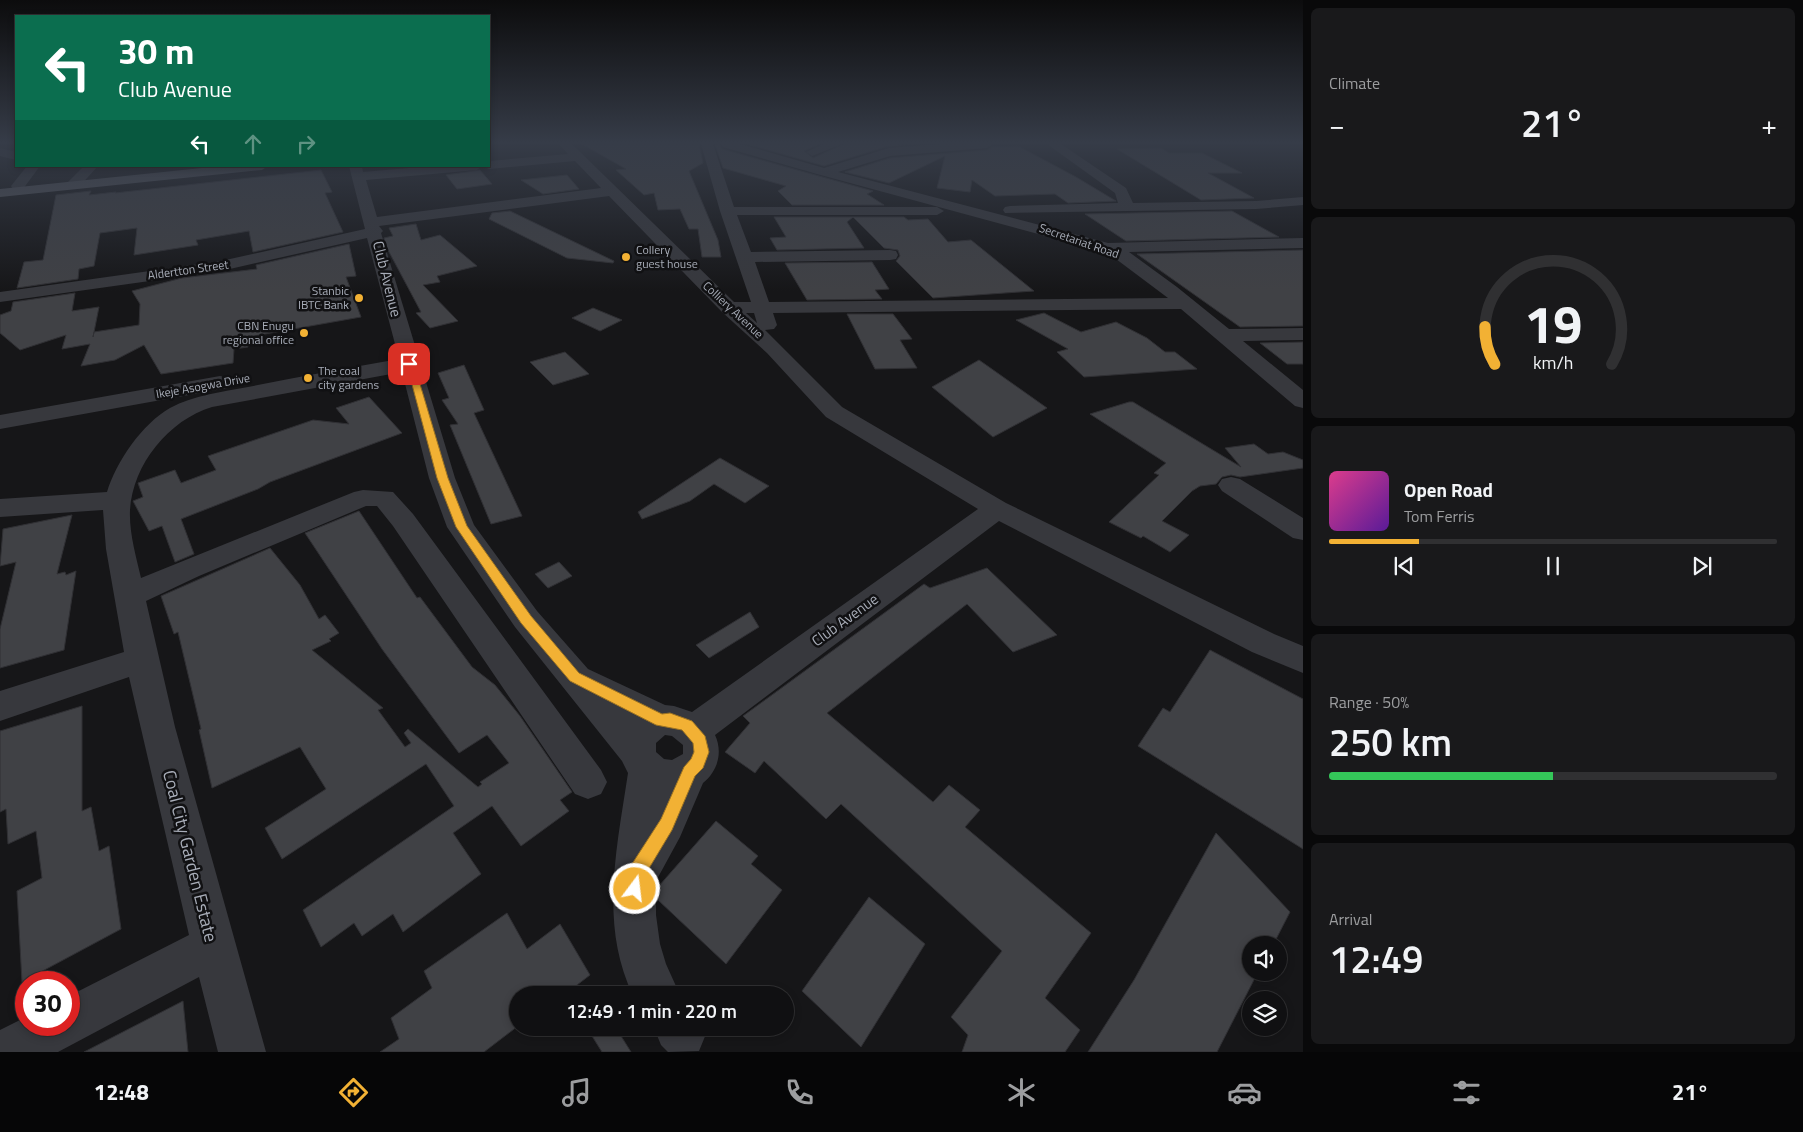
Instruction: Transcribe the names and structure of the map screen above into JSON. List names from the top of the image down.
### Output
{
  "streets": {
    "street": [
      "Secretariat Road",
      "Aldertton Street",
      "Club Avenue",
      "Colliery Avenue",
      "Ikeje Asogwa Drive",
      "Coal City Garden Estate"
    ]
  },
  "crossings": [
    ["Aldertton Street", "Club Avenue"],
    ["Club Avenue", "Colliery Avenue"],
    ["Club Avenue", "Ikeje Asogwa Drive"],
    ["Club Avenue", "Coal City Garden Estate"],
    ["Ikeje Asogwa Drive", "Coal City Garden Estate"]
  ],
  "places": [
    "Collery guest house",
    "Stanbic IBTC Bank",
    "CBN Enugu regional office",
    "The coal city gardens"
  ],
  "page": {
    "tile": [
      "Climate",
      ["Range · 50%", "250 km"],
      ["Arrival", "12:49"]
    ],
    "turn": ["30 m", "Club Avenue"],
    "heat": ["−", "21°", "+"],
    "song": ["Open Road", "Tom Ferris"],
    "limit": "30",
    "trip": "12:49 · 1 min · 220 m",
    "tabs": ["12:48", "21°"],
    "gauge": ["19", "km/h"]
  }
}
